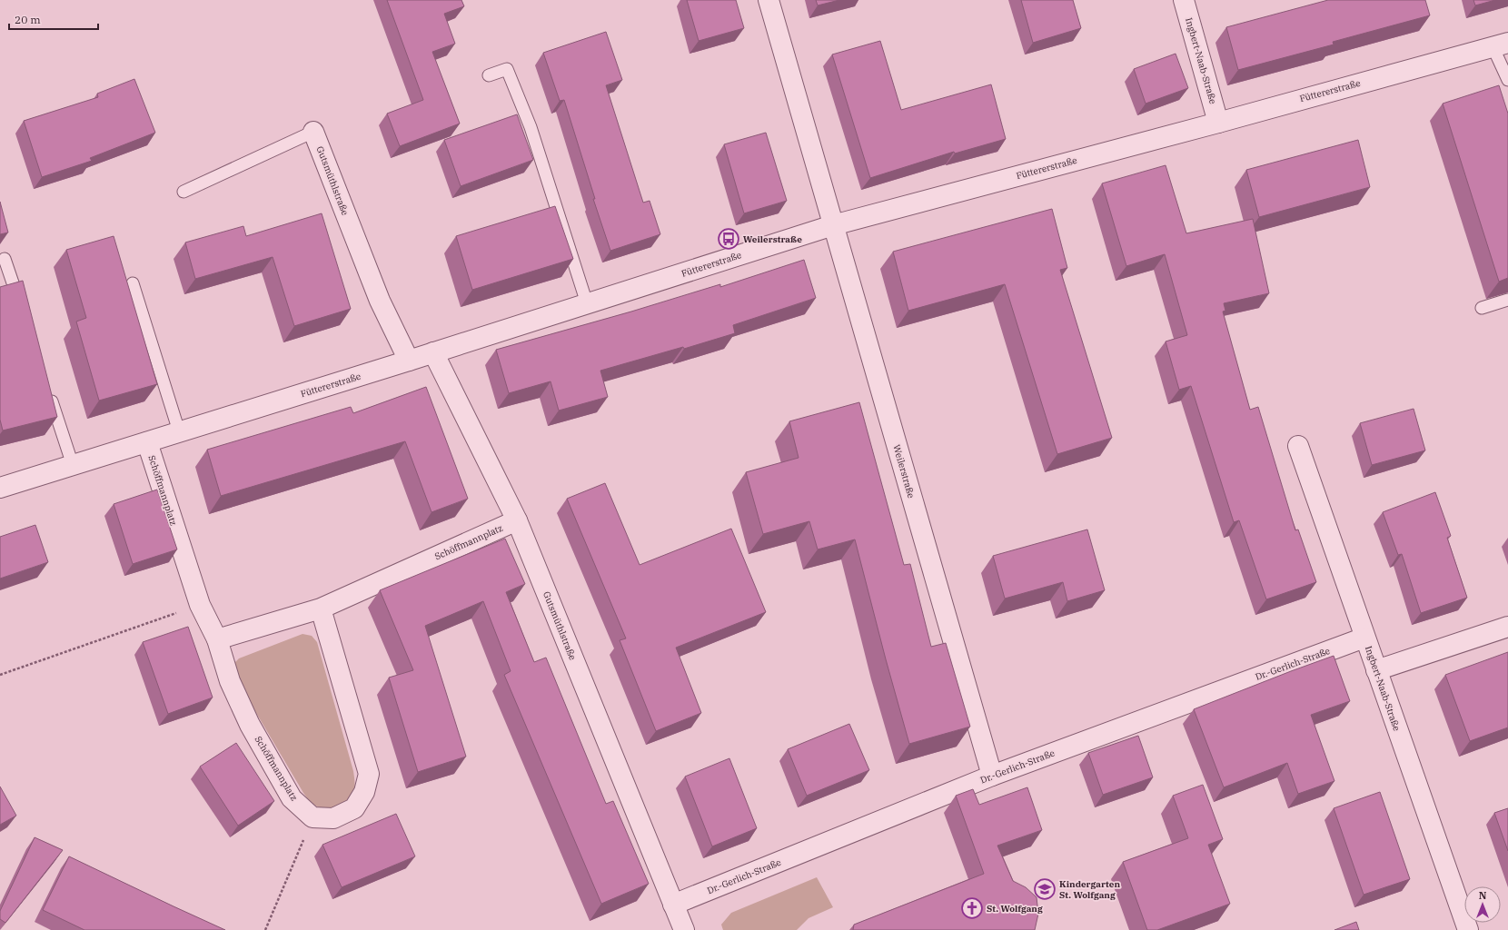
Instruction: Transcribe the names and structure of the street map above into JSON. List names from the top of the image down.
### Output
{
  "streets": {
    "street": [
      "Ingbert-Naab-Straße",
      "Füttererstraße",
      "Gutsmüthlstraße",
      "Weilerstraße",
      "Schöffmannplatz",
      "Dr.-Gerlich-Straße"
    ]
  },
  "crossings": [
    ["Ingbert-Naab-Straße", "Füttererstraße"],
    ["Ingbert-Naab-Straße", "Dr.-Gerlich-Straße"],
    ["Füttererstraße", "Gutsmüthlstraße"],
    ["Füttererstraße", "Weilerstraße"],
    ["Füttererstraße", "Schöffmannplatz"],
    ["Gutsmüthlstraße", "Schöffmannplatz"],
    ["Gutsmüthlstraße", "Dr.-Gerlich-Straße"],
    ["Weilerstraße", "Dr.-Gerlich-Straße"]
  ],
  "places": {
    "bus stop": ["Weilerstraße"],
    "school or university": ["Kindergarten St. Wolfgang"],
    "church": ["St. Wolfgang"]
  },
  "scale_bar": "20 m",
  "north": "top"
}
